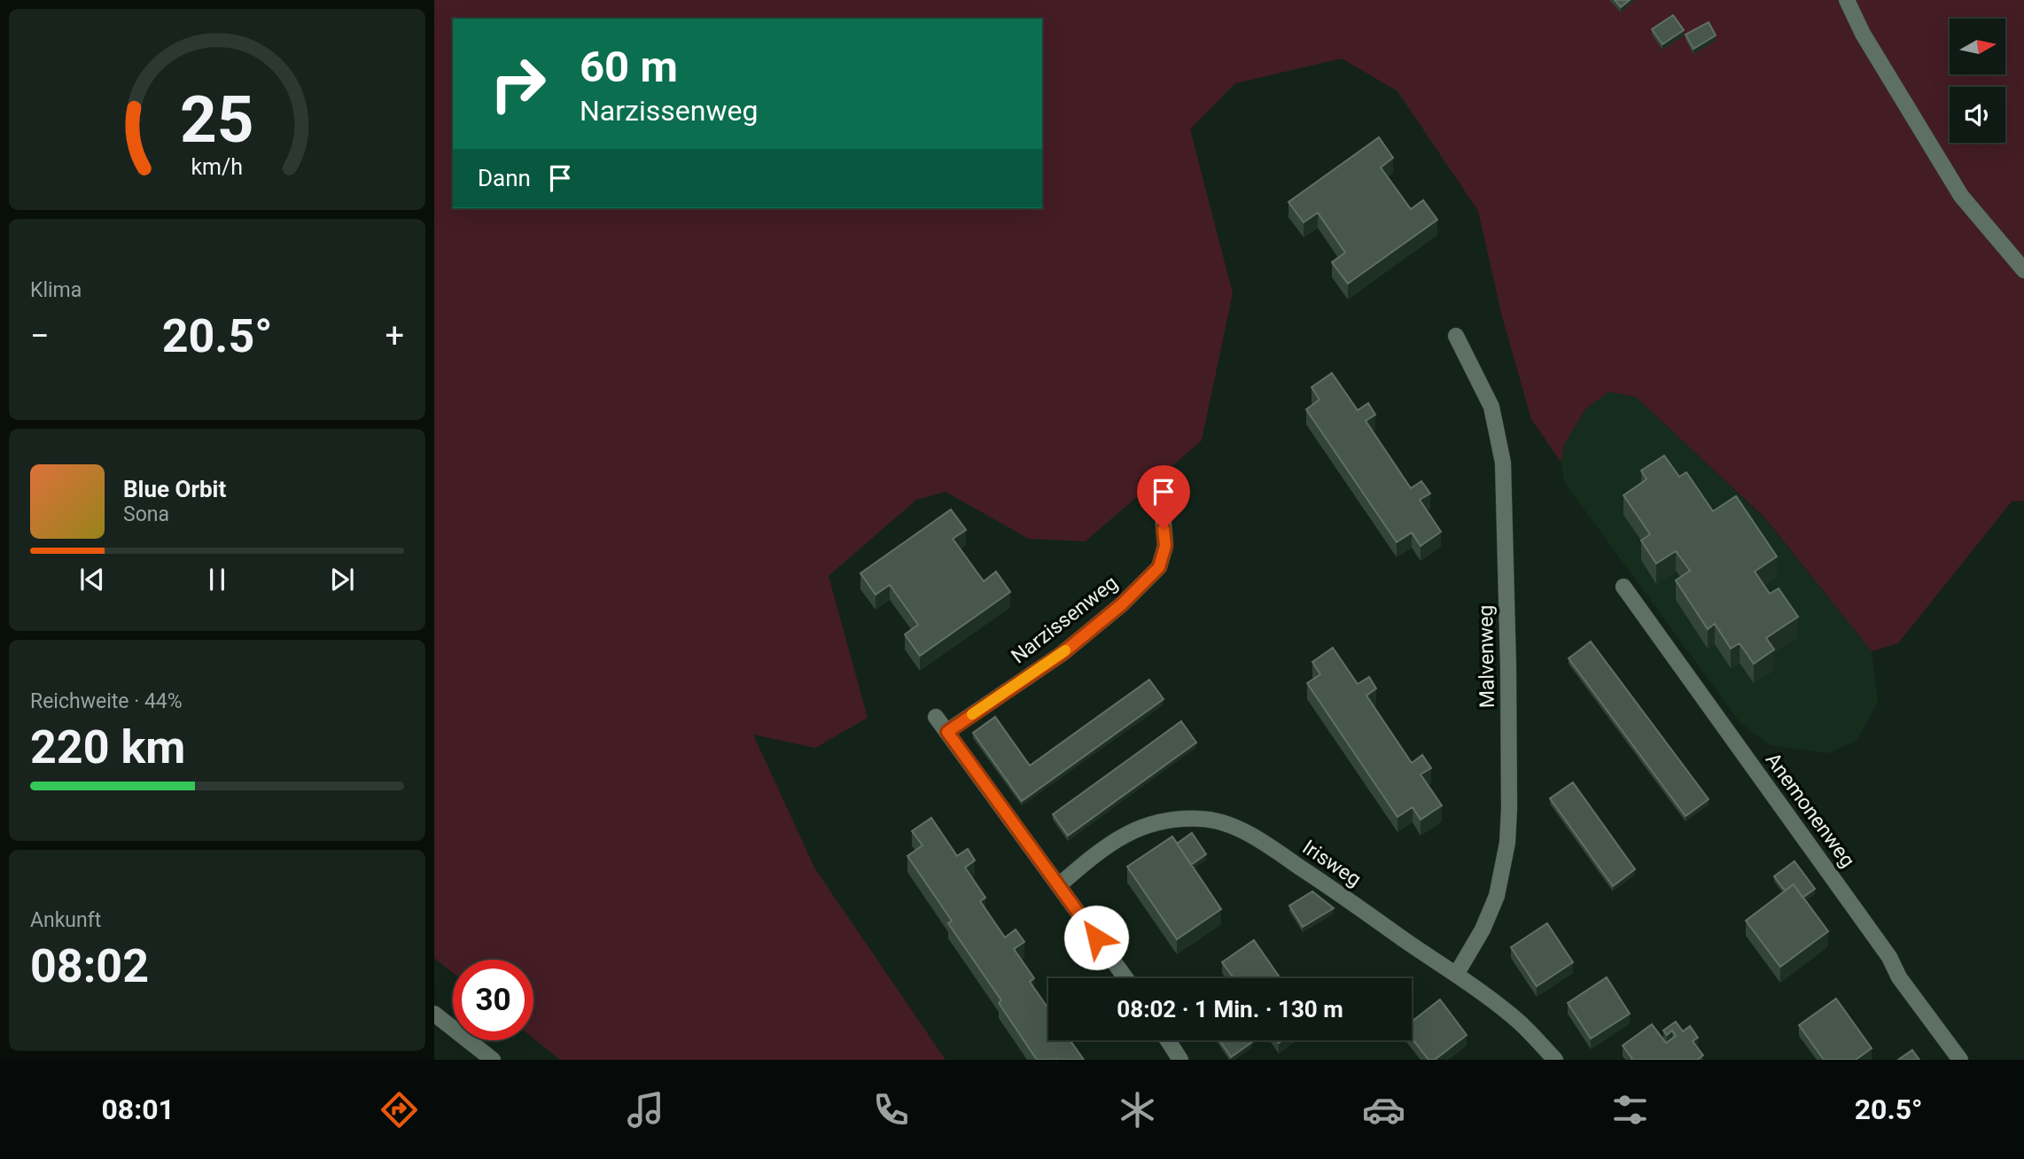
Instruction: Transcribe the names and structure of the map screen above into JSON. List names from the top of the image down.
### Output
{
  "streets": {
    "street": [
      "Narzissenweg",
      "Malvenweg",
      "Anemonenweg",
      "Irisweg"
    ]
  },
  "crossings": [
    ["Malvenweg", "Irisweg"]
  ],
  "north": "right",
  "page": {
    "turn": ["60 m", "Narzissenweg"],
    "then": "Dann",
    "tile": [
      "Klima",
      ["Reichweite · 44%", "220 km"],
      ["Ankunft", "08:02"]
    ],
    "heat": ["−", "20.5°", "+"],
    "song": ["Blue Orbit", "Sona"],
    "limit": "30",
    "trip": "08:02 · 1 Min. · 130 m",
    "tabs": ["08:01", "20.5°"],
    "gauge": ["25", "km/h"]
  }
}
